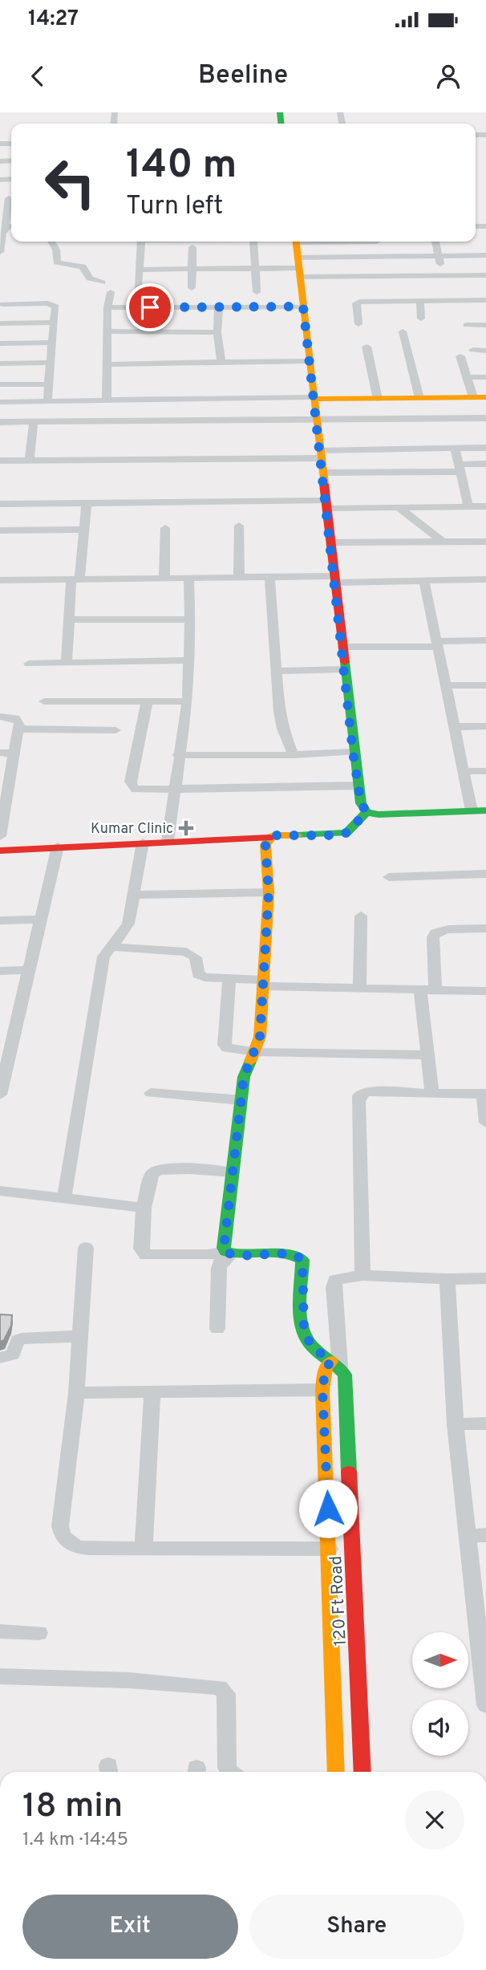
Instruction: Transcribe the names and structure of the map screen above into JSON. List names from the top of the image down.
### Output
{
  "streets": {
    "street": ["120 Ft Road"]
  },
  "places": {
    "health": ["Kumar Clinic"]
  },
  "north": "right",
  "page": {
    "status": "14:27",
    "header": "Beeline",
    "turn": ["140 m", "Turn left"],
    "heading": ["18 min", "1.4 km · 14:45"],
    "buttons": ["Exit", "Share"]
  }
}
